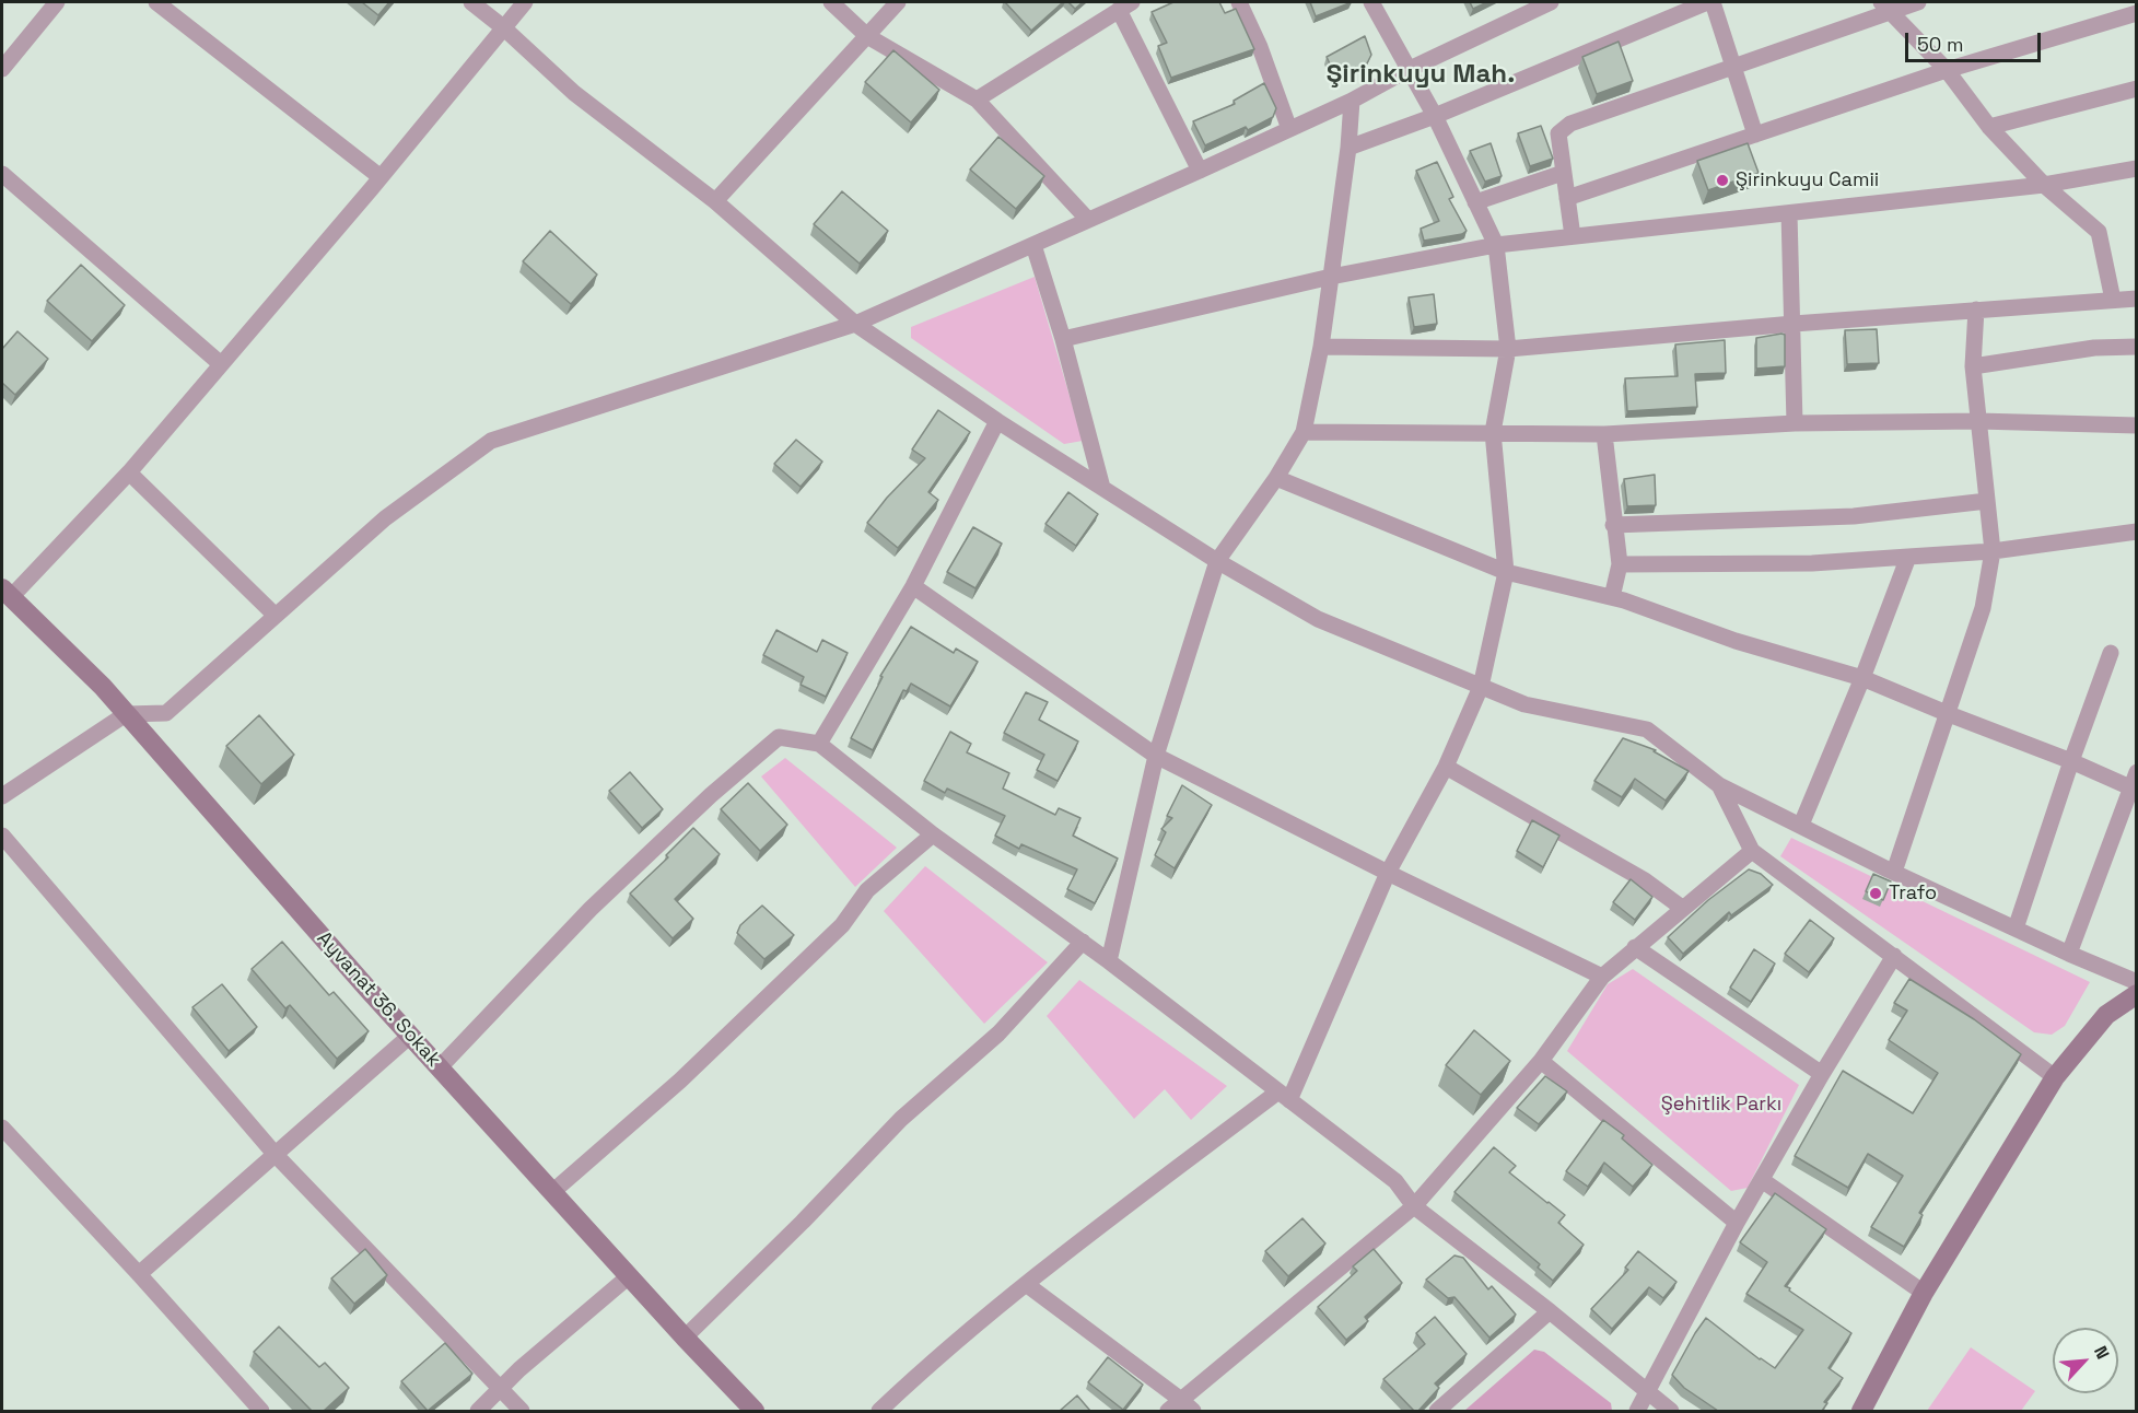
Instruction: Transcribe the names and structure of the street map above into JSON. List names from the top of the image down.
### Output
{
  "streets": {
    "street": ["Ayvanat 36. Sokak"]
  },
  "districts": ["Şirinkuyu Mah."],
  "parks": ["Şehitlik Parkı"],
  "places": ["Şirinkuyu Camii", "Trafo"],
  "scale_bar": "50 m",
  "north": "top right"
}
